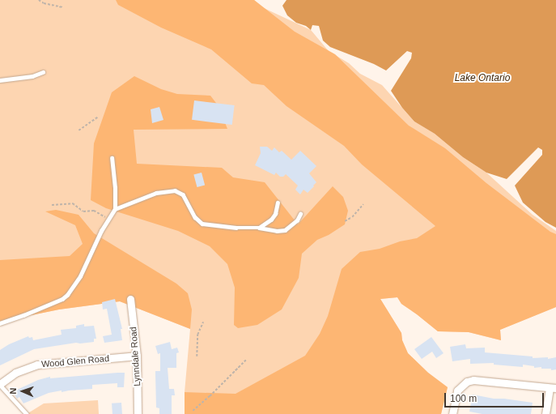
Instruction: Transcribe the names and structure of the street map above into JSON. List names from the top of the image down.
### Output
{
  "streets": {
    "street": ["Lynndale Road", "Wood Glen Road"]
  },
  "crossings": [
    ["Lynndale Road", "Wood Glen Road"]
  ],
  "water": ["Lake Ontario"],
  "scale_bar": "100 m",
  "north": "left"
}
